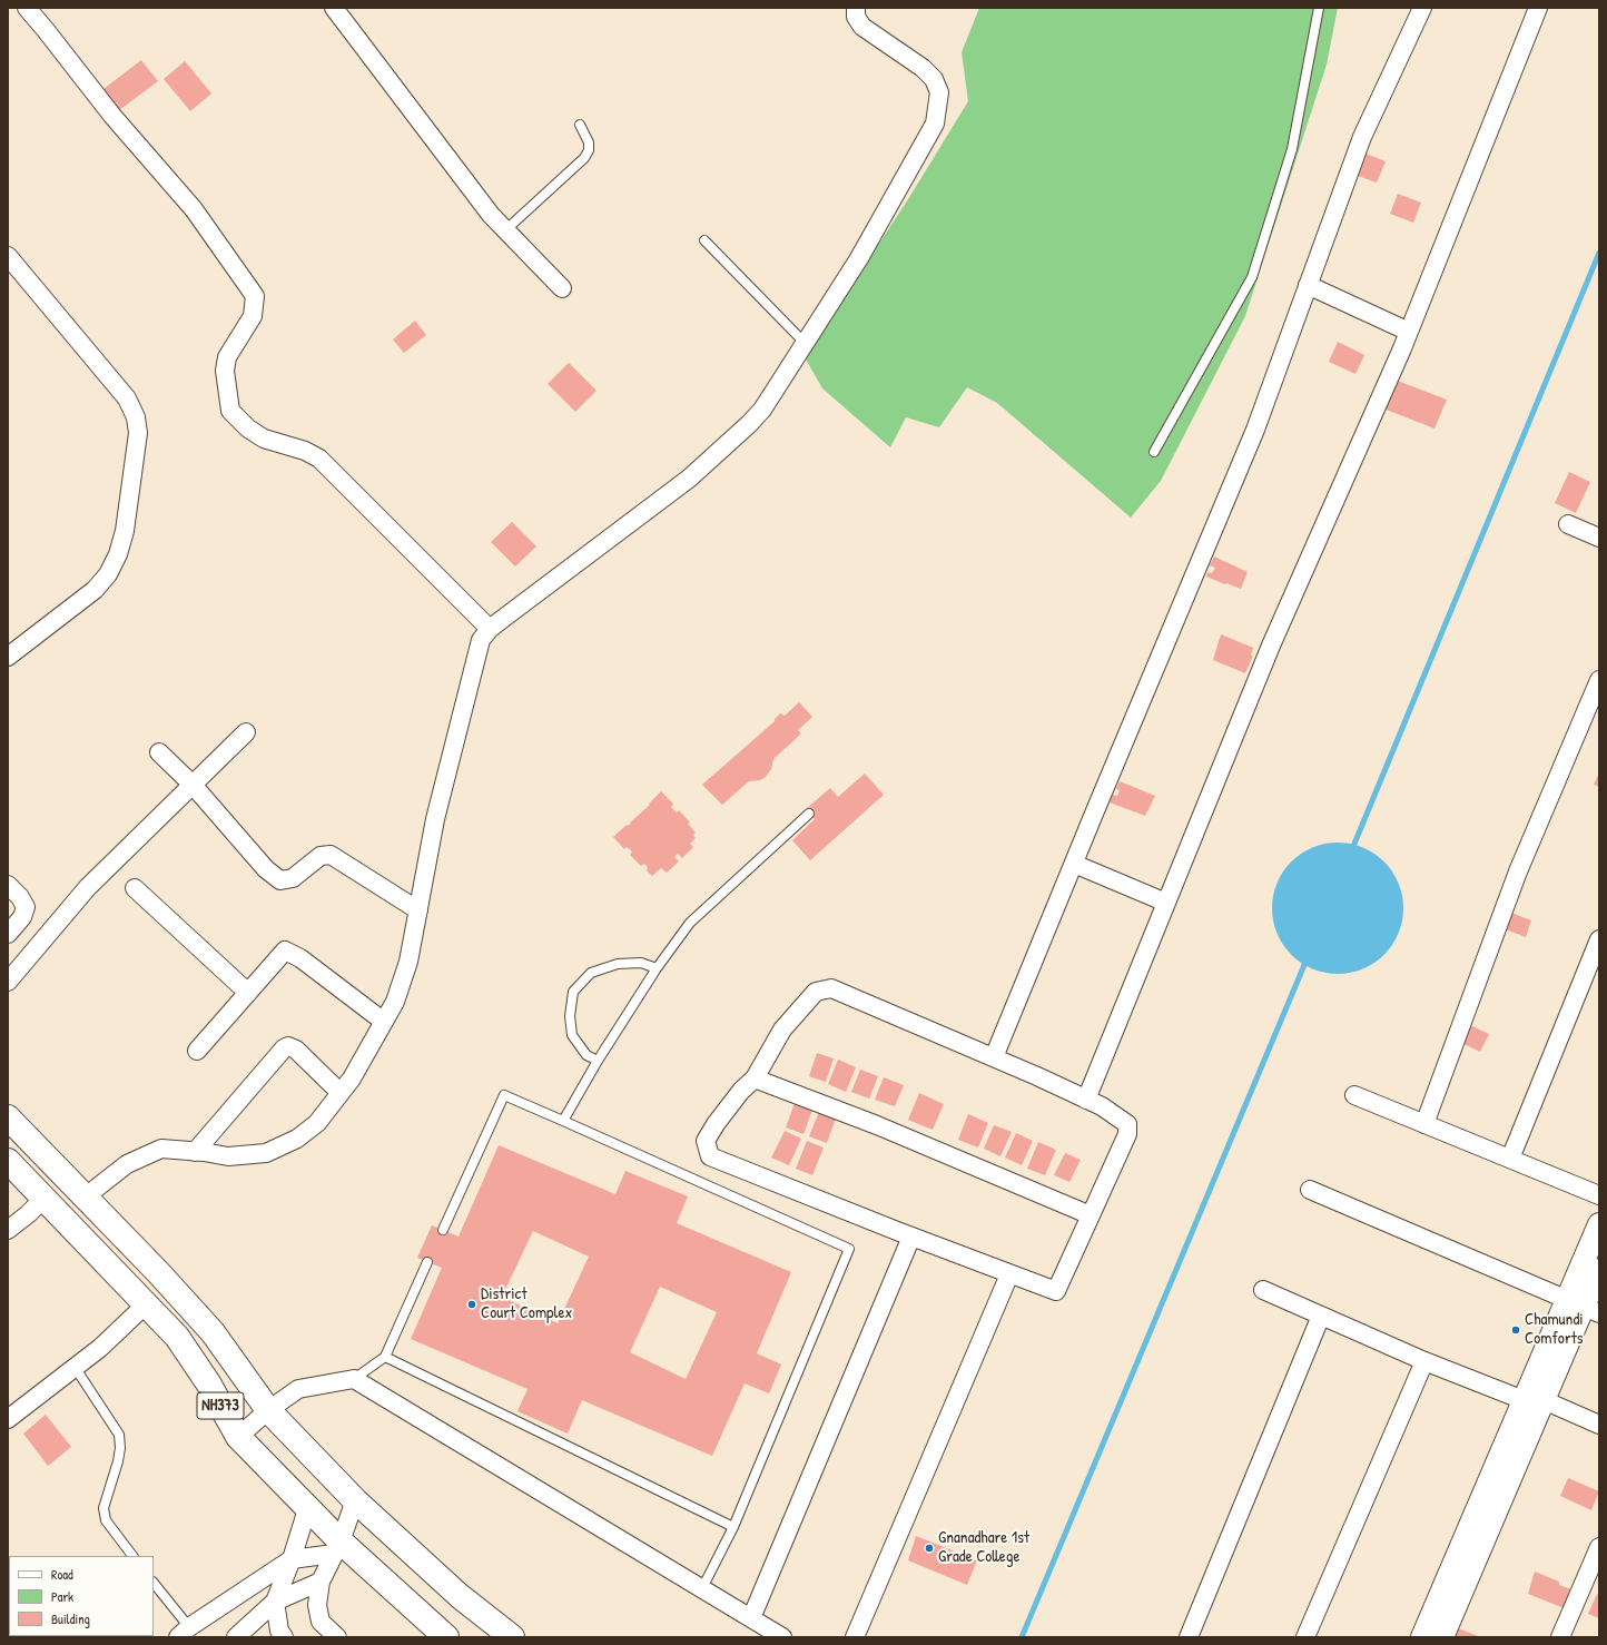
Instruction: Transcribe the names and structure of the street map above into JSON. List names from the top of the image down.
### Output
{
  "streets": {
    "highway": ["NH373"]
  },
  "places": ["District Court Complex", "Chamundi Comforts", "Gnanadhare 1st Grade College"],
  "legend": ["Road", "Park", "Building"]
}
